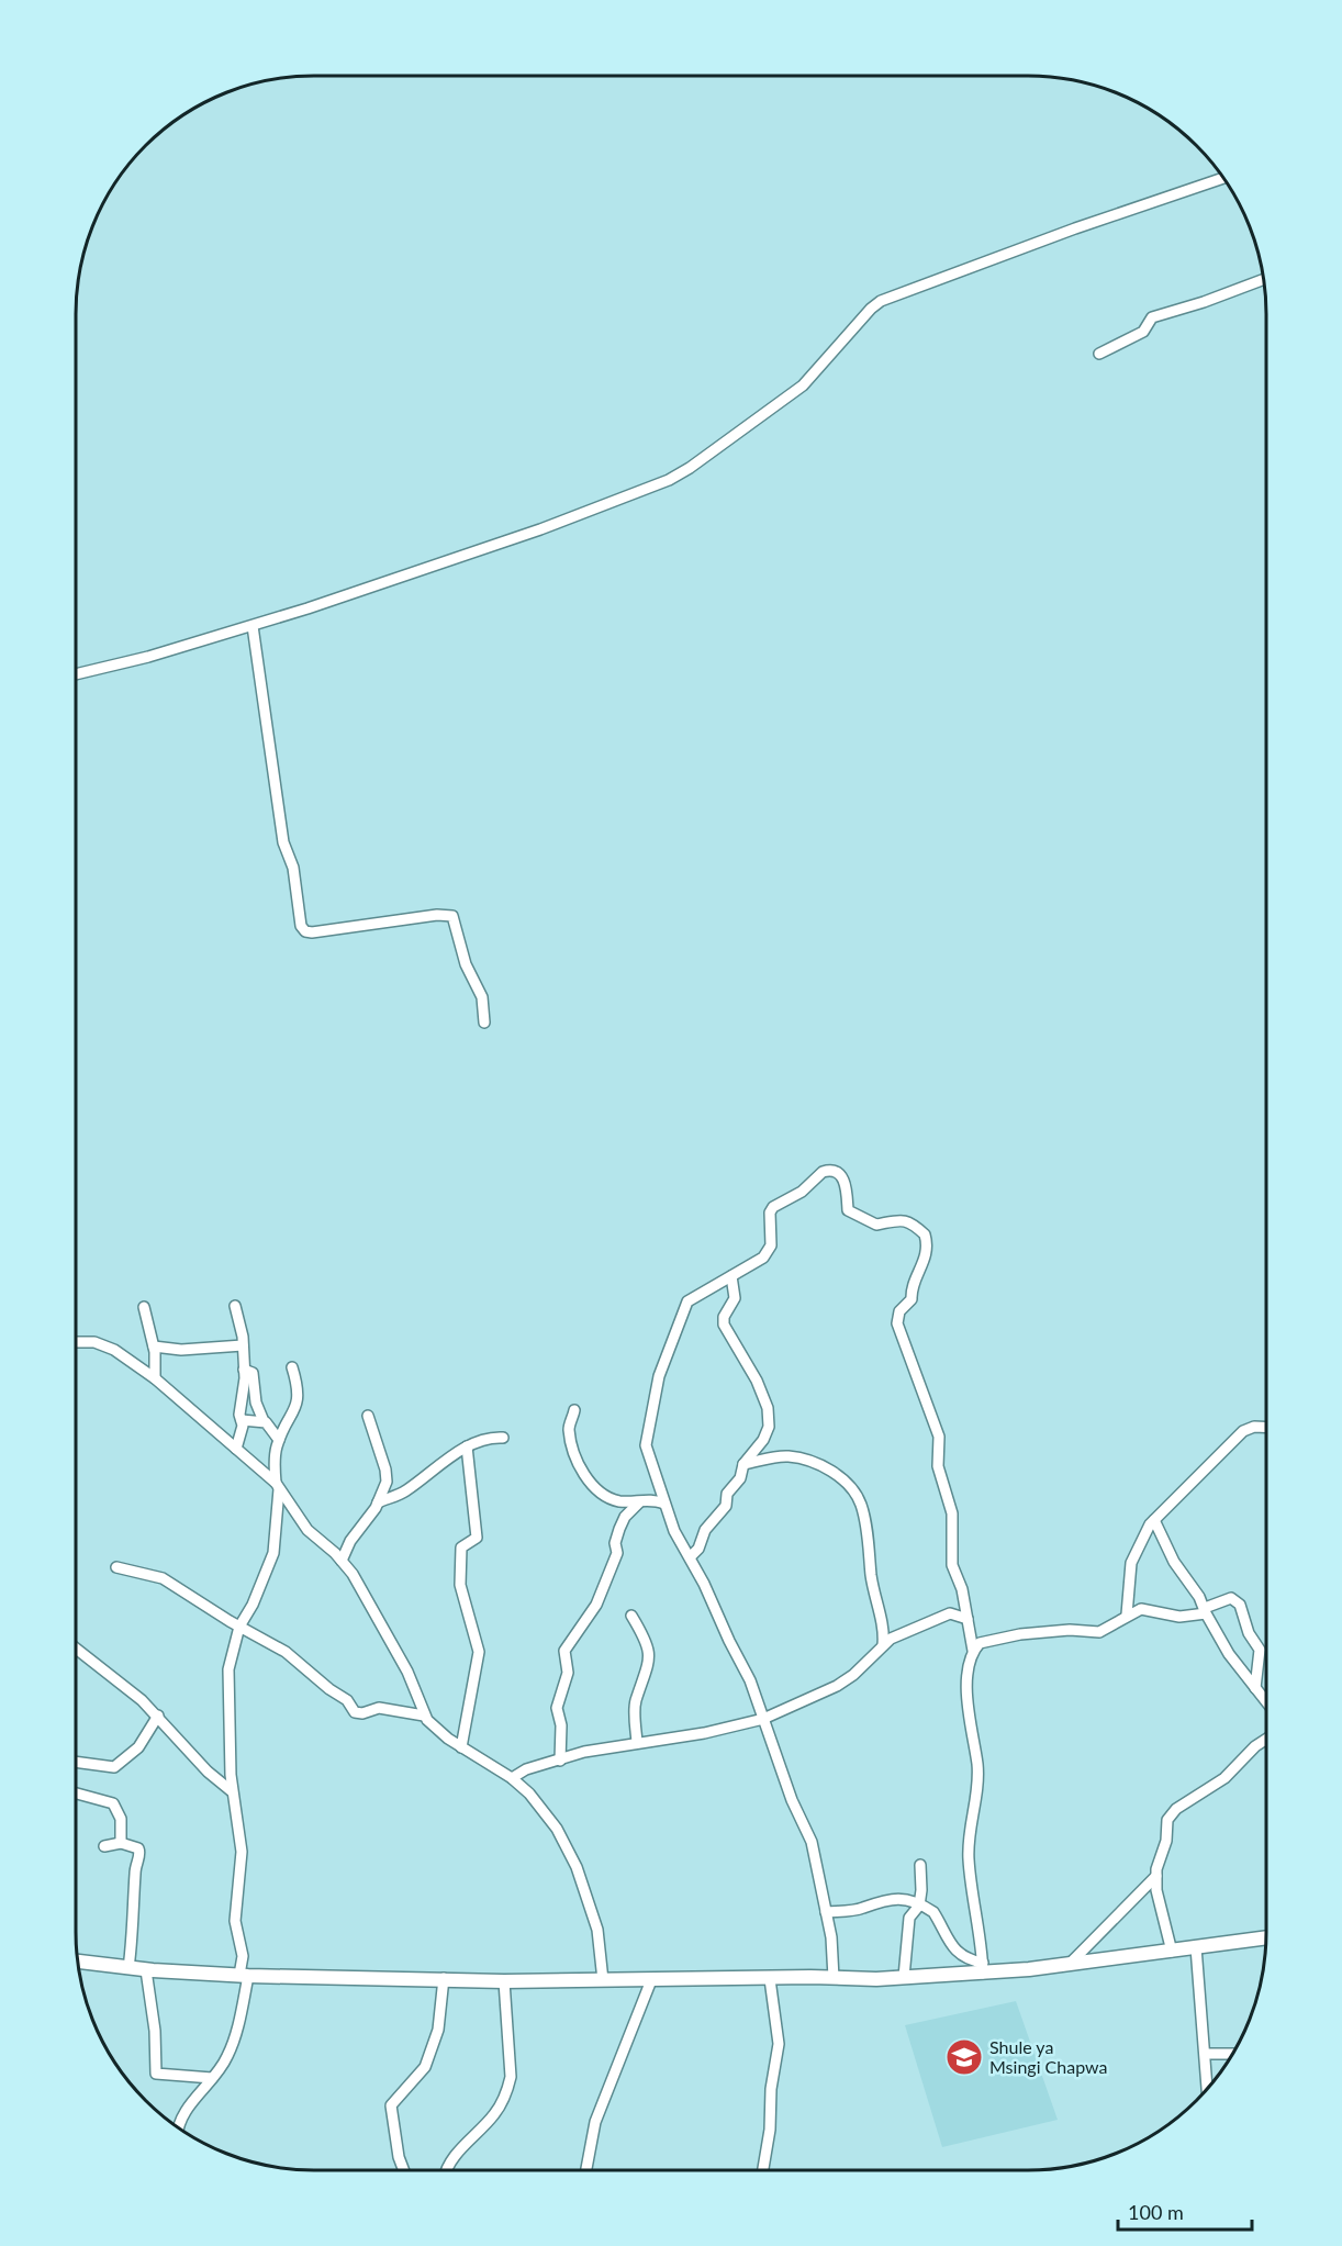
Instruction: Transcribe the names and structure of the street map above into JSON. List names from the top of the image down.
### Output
{
  "places": {
    "school or university": ["Shule ya Msingi Chapwa"]
  },
  "scale_bar": "100 m"
}
